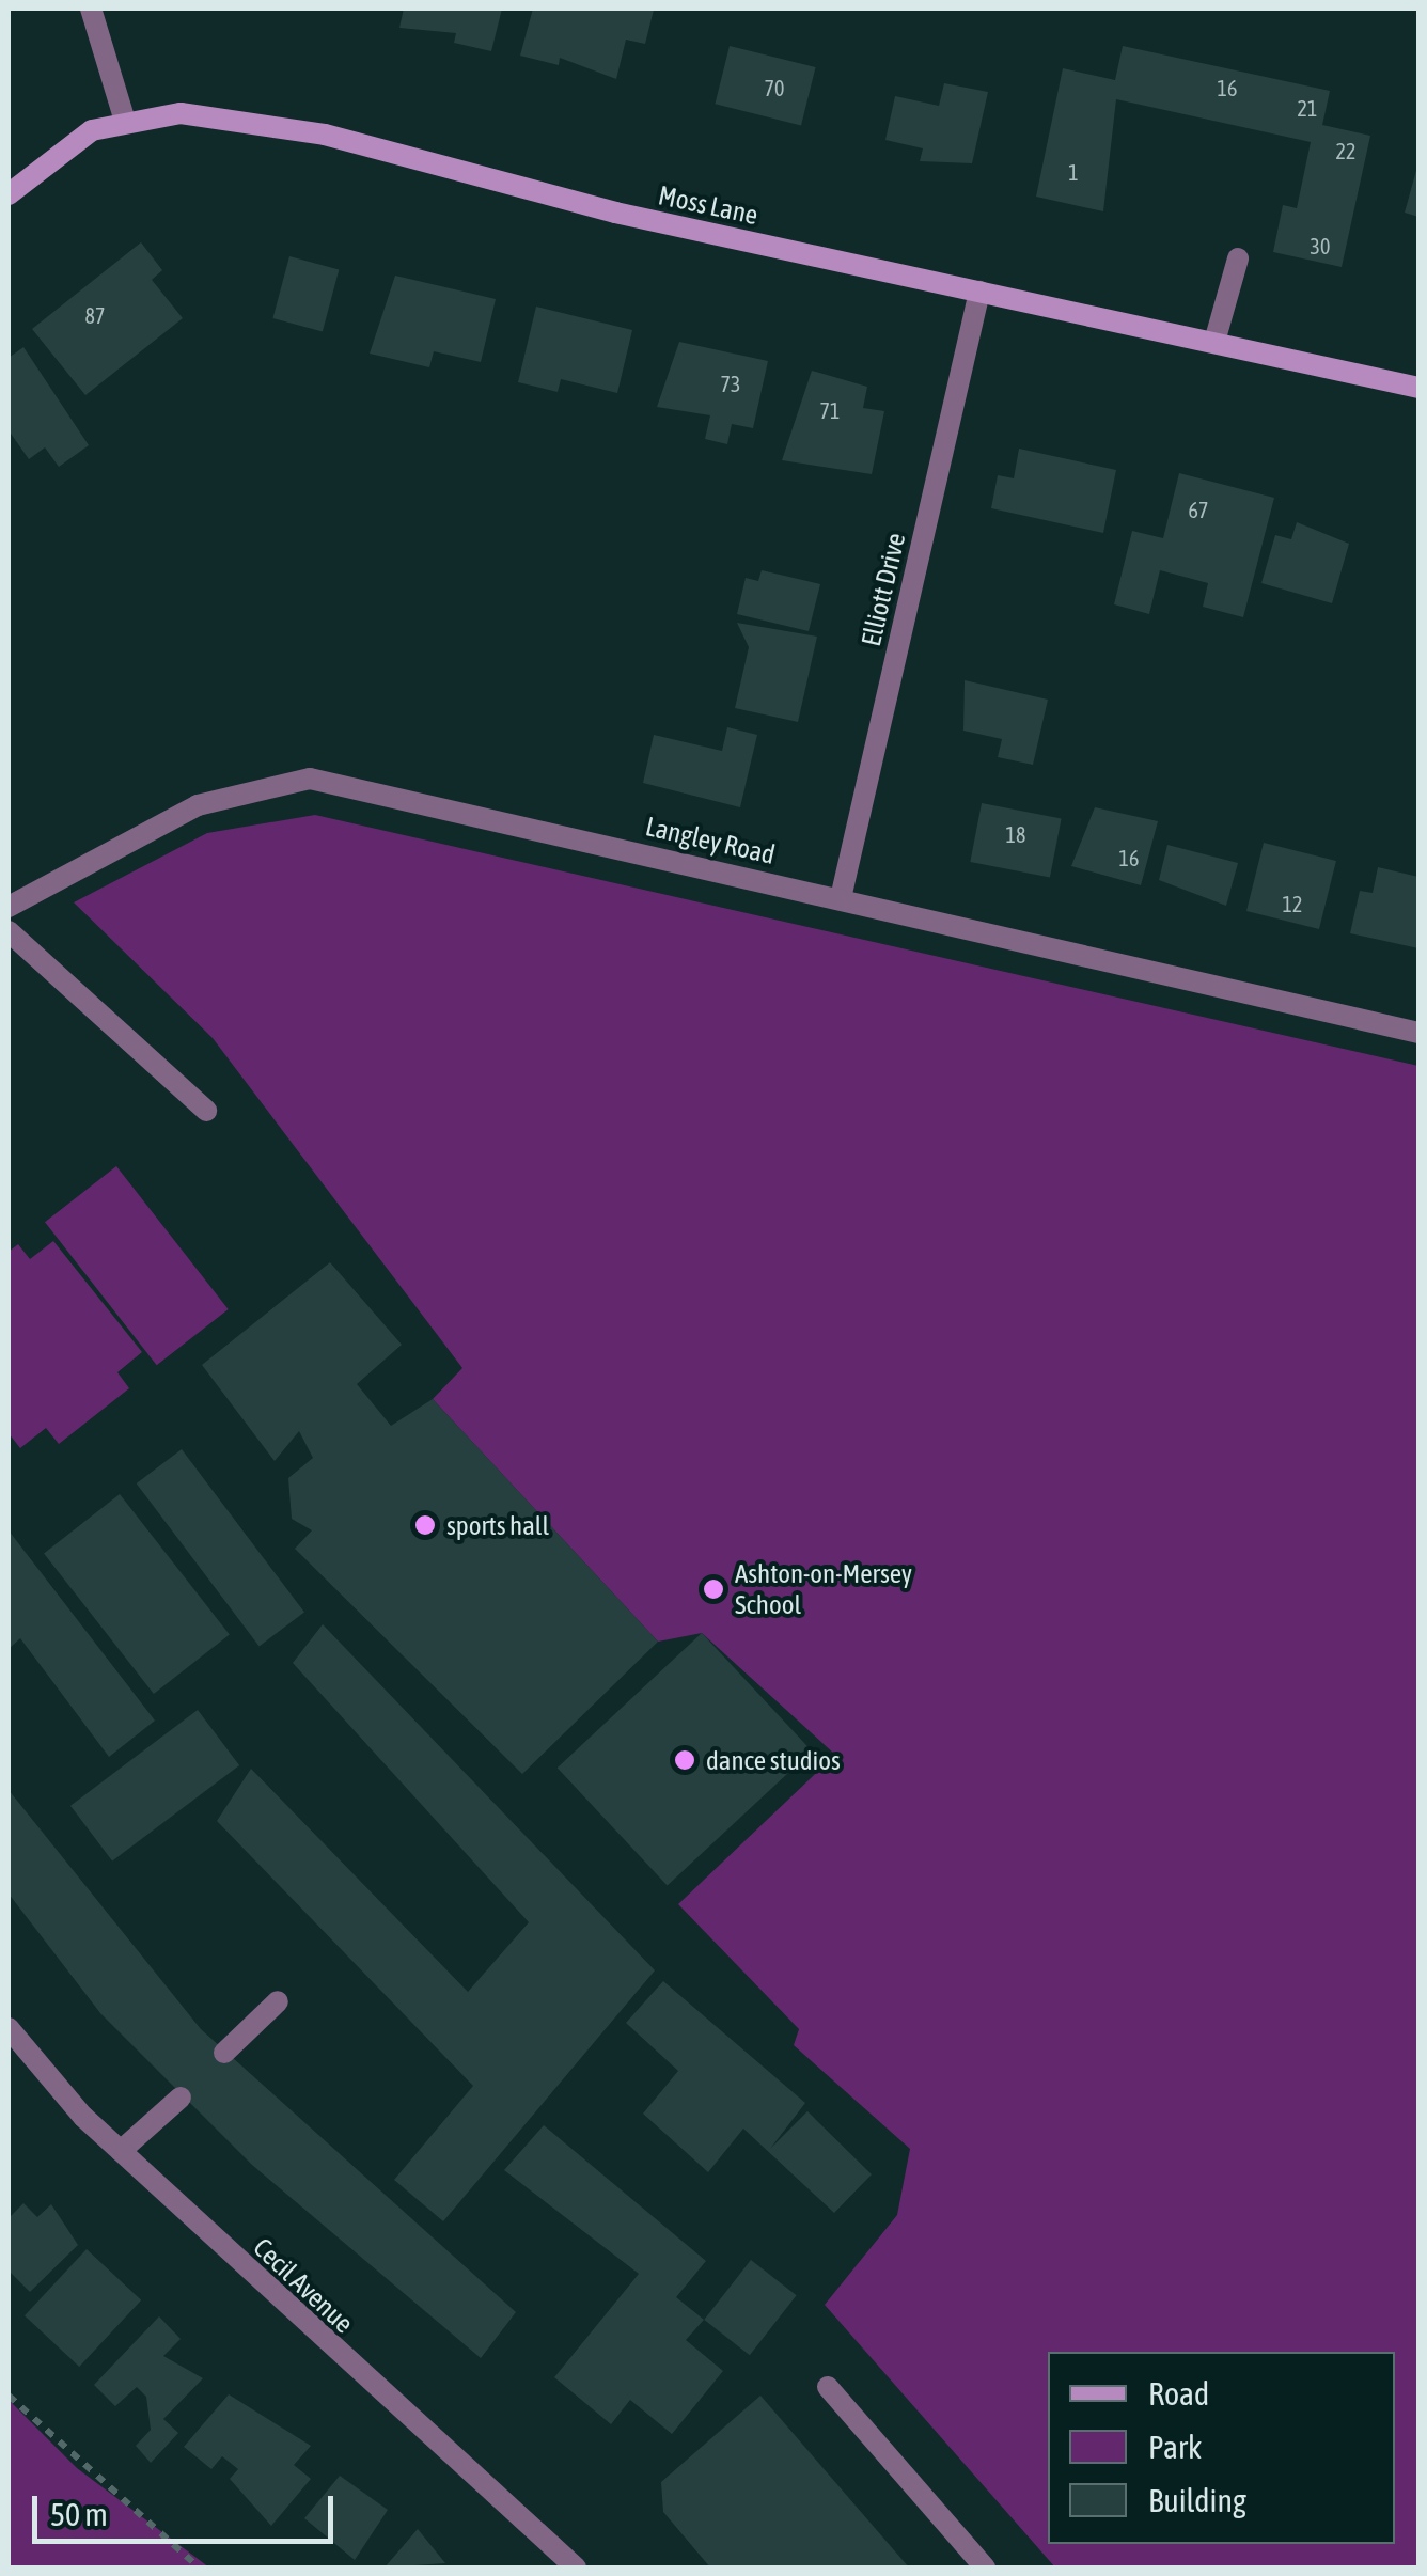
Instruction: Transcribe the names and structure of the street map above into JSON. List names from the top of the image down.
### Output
{
  "streets": {
    "street": [
      "Moss Lane",
      "Elliott Drive",
      "Langley Road",
      "Cecil Avenue"
    ]
  },
  "crossings": [
    ["Moss Lane", "Elliott Drive"],
    ["Elliott Drive", "Langley Road"]
  ],
  "places": ["sports hall", "Ashton-on-Mersey School", "dance studios"],
  "house_numbers": [
    "70",
    "16",
    "21",
    "22",
    "1",
    "30",
    "87",
    "73",
    "71",
    "67",
    "18",
    "16",
    "12"
  ],
  "legend": ["Road", "Park", "Building"],
  "scale_bar": "50 m"
}
